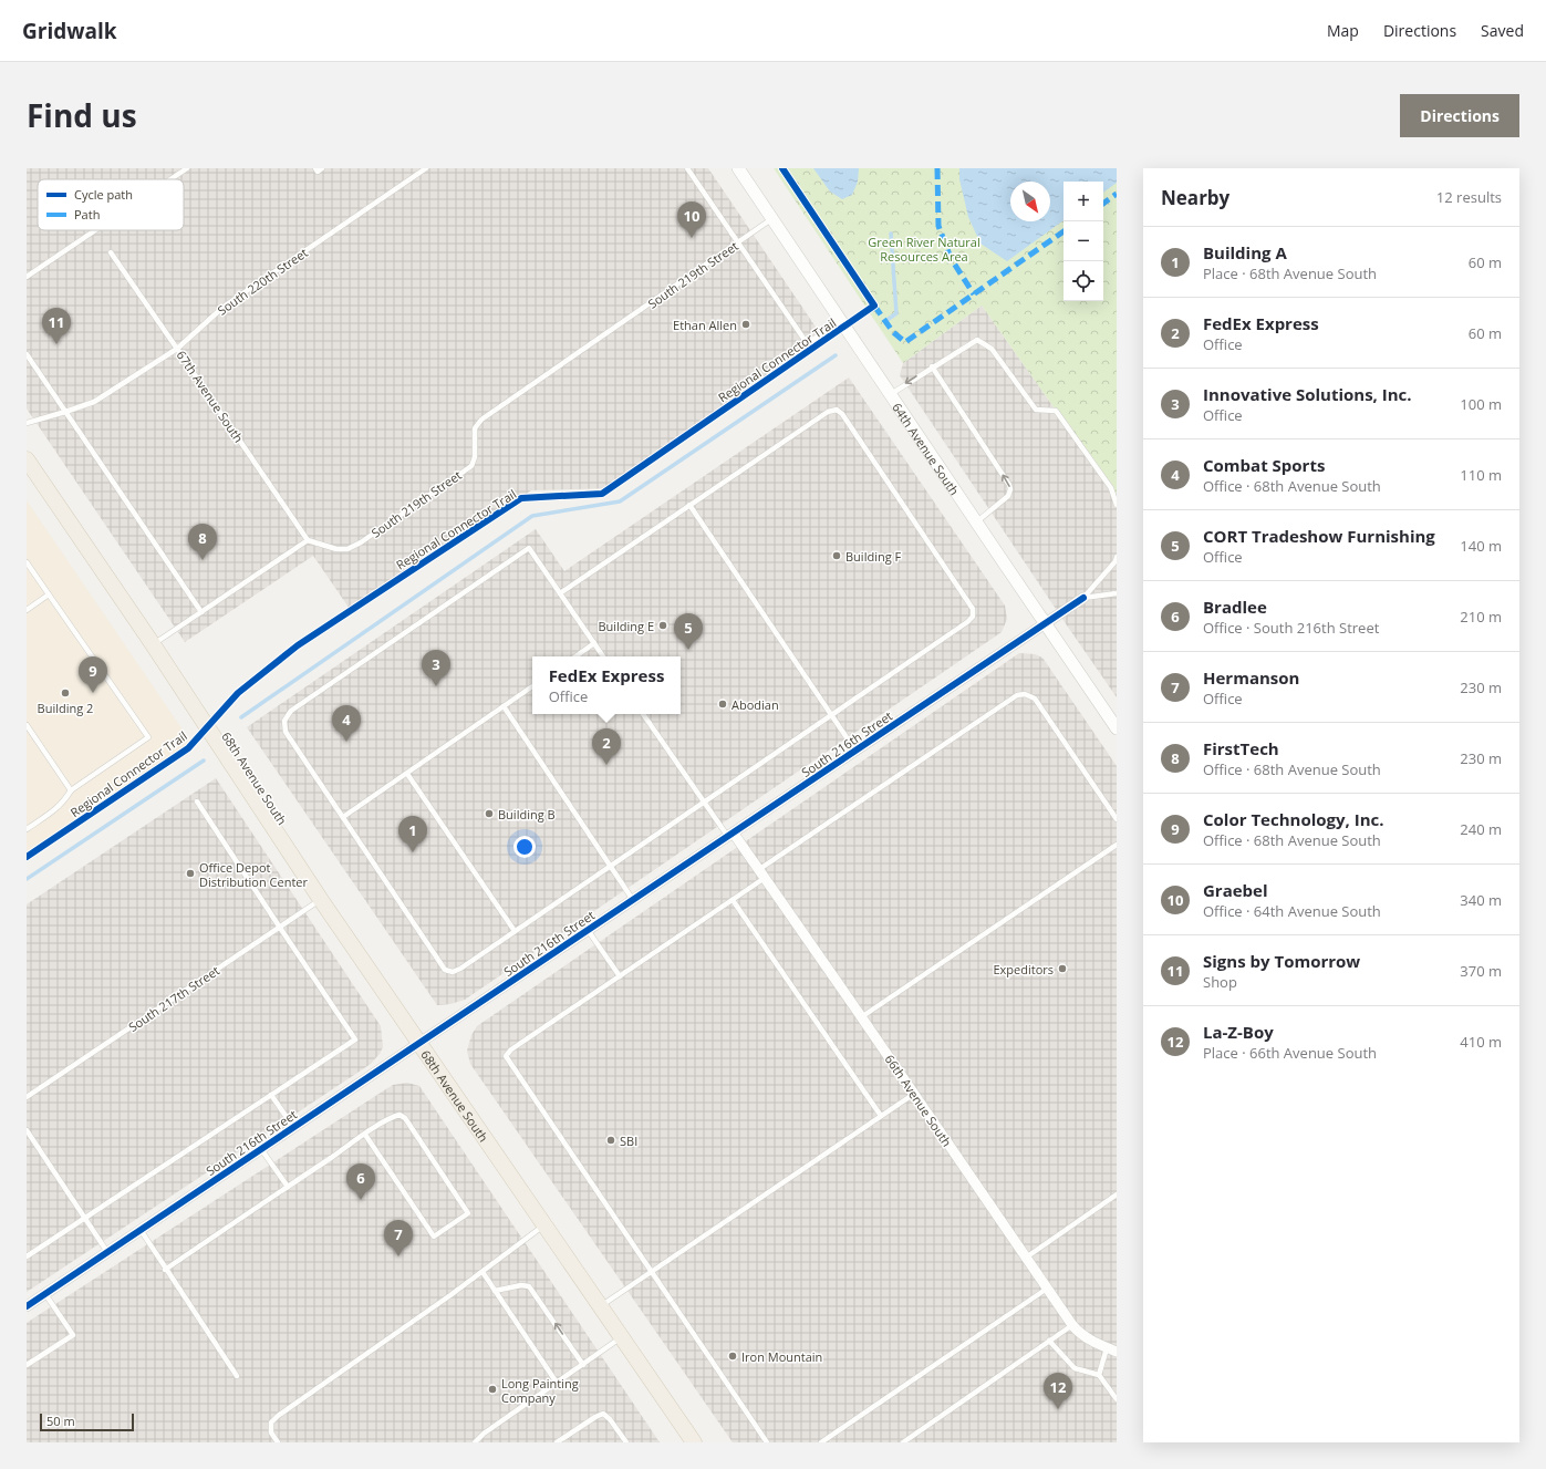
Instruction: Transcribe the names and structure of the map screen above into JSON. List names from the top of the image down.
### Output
{
  "streets": {
    "main road": ["68th Avenue South"],
    "street": ["64th Avenue South", "South 216th Street", "66th Avenue South"],
    "lane": [
      "South 219th Street",
      "South 220th Street",
      "67th Avenue South",
      "South 217th Street"
    ],
    "cycle path": ["Regional Connector Trail"]
  },
  "crossings": [
    ["South 219th Street", "67th Avenue South"],
    ["South 219th Street", "64th Avenue South"],
    ["South 220th Street", "67th Avenue South"],
    ["64th Avenue South", "South 216th Street"],
    ["South 216th Street", "68th Avenue South"],
    ["South 216th Street", "66th Avenue South"],
    ["68th Avenue South", "South 217th Street"]
  ],
  "parks": ["Green River Natural Resources Area"],
  "places": [
    "Ethan Allen",
    "Building F",
    "Building E",
    "Building 2",
    "Abodian",
    "Building B",
    "Office Depot Distribution Center",
    "Expeditors",
    "SBI",
    "Iron Mountain",
    "Long Painting Company"
  ],
  "legend": ["Cycle path", "Path"],
  "scale_bar": "50 m",
  "north": "bottom right",
  "page": {
    "header": "Gridwalk",
    "nav": ["Map", "Directions", "Saved"],
    "title": "Find us",
    "buttons": "Directions",
    "heading": ["Nearby", "12 results"],
    "map_buttons": ["+", "−"],
    "pins": [
      "10",
      "11",
      "8",
      "5",
      "3",
      "9",
      "4",
      "2",
      "1",
      "6",
      "7",
      "12"
    ],
    "list": [
      {
        "mark": "1",
        "name": "Building A",
        "note": "Place · 68th Avenue South",
        "value": "60 m"
      },
      {
        "mark": "2",
        "name": "FedEx Express",
        "note": "Office",
        "value": "60 m"
      },
      {
        "mark": "3",
        "name": "Innovative Solutions, Inc.",
        "note": "Office",
        "value": "100 m"
      },
      {
        "mark": "4",
        "name": "Combat Sports",
        "note": "Office · 68th Avenue South",
        "value": "110 m"
      },
      {
        "mark": "5",
        "name": "CORT Tradeshow Furnishing",
        "note": "Office",
        "value": "140 m"
      },
      {
        "mark": "6",
        "name": "Bradlee",
        "note": "Office · South 216th Street",
        "value": "210 m"
      },
      {
        "mark": "7",
        "name": "Hermanson",
        "note": "Office",
        "value": "230 m"
      },
      {
        "mark": "8",
        "name": "FirstTech",
        "note": "Office · 68th Avenue South",
        "value": "230 m"
      },
      {
        "mark": "9",
        "name": "Color Technology, Inc.",
        "note": "Office · 68th Avenue South",
        "value": "240 m"
      },
      {
        "mark": "10",
        "name": "Graebel",
        "note": "Office · 64th Avenue South",
        "value": "340 m"
      },
      {
        "mark": "11",
        "name": "Signs by Tomorrow",
        "note": "Shop",
        "value": "370 m"
      },
      {
        "mark": "12",
        "name": "La-Z-Boy",
        "note": "Place · 66th Avenue South",
        "value": "410 m"
      }
    ],
    "popup": ["FedEx Express", "Office"],
    "scale": "50 m"
  }
}
